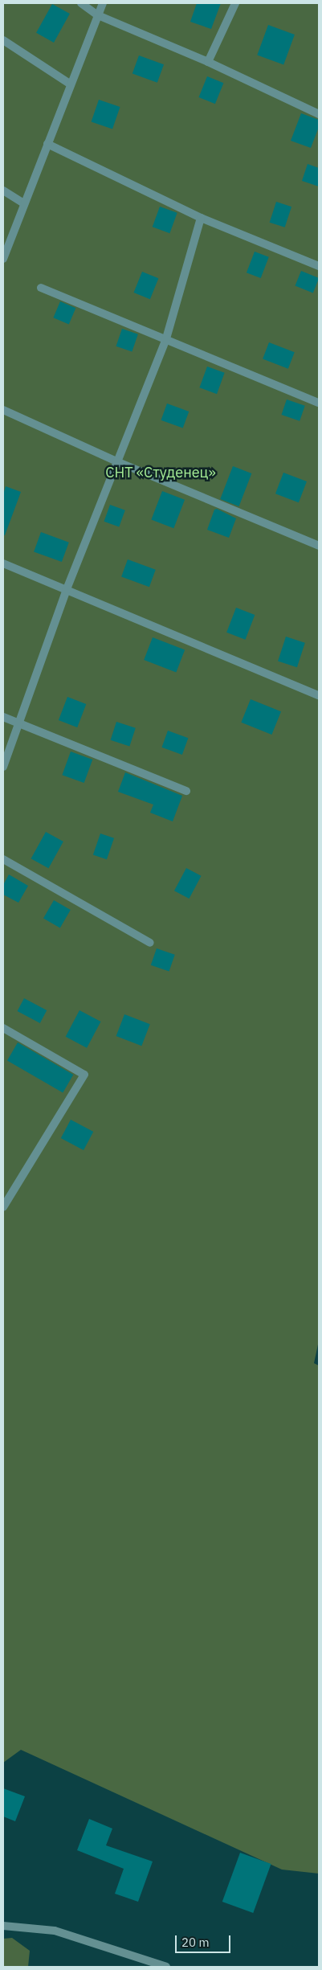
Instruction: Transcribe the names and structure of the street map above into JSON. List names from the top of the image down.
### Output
{
  "parks": ["СНТ «Студенец»"],
  "scale_bar": "20 m"
}
